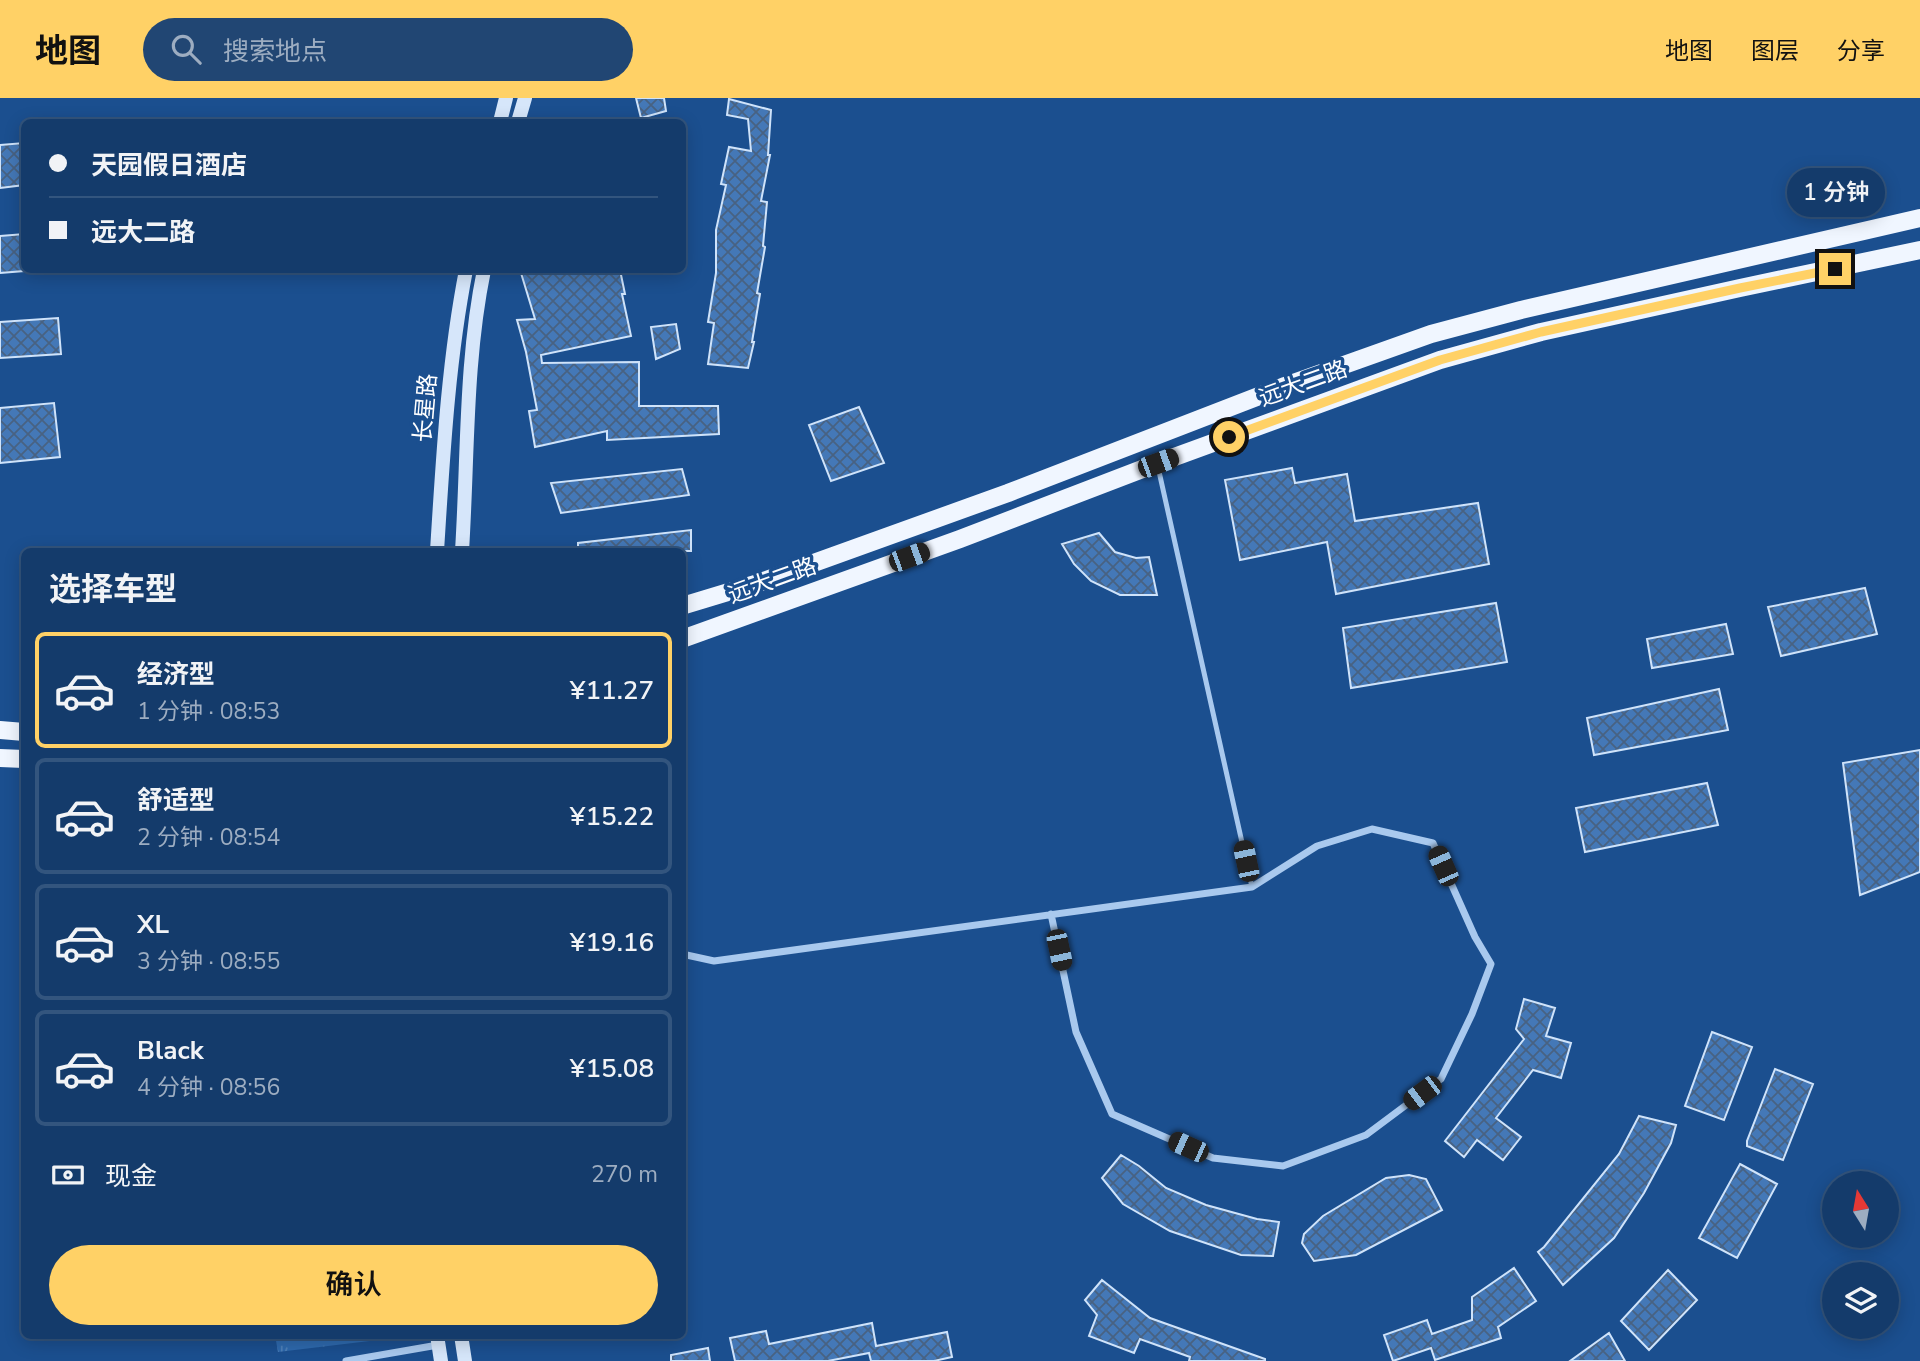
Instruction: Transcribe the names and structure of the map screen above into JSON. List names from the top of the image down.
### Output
{
  "streets": {
    "main road": ["远大二路", "长星路"]
  },
  "north": "top",
  "page": {
    "header": "地图",
    "search": "搜索地点",
    "nav": ["地图", "图层", "分享"],
    "banner": ["天园假日酒店", "远大二路"],
    "bubble": "1 分钟",
    "heading": "选择车型",
    "list": [
      {
        "name": "经济型",
        "note": "1 分钟 · 08:53",
        "value": "¥11.27"
      },
      {
        "name": "舒适型",
        "note": "2 分钟 · 08:54",
        "value": "¥15.22"
      },
      {
        "name": "XL",
        "note": "3 分钟 · 08:55",
        "value": "¥19.16"
      },
      {
        "name": "Black",
        "note": "4 分钟 · 08:56",
        "value": "¥15.08"
      }
    ],
    "pay": ["现金", "270 m"],
    "buttons": "确认"
  }
}
